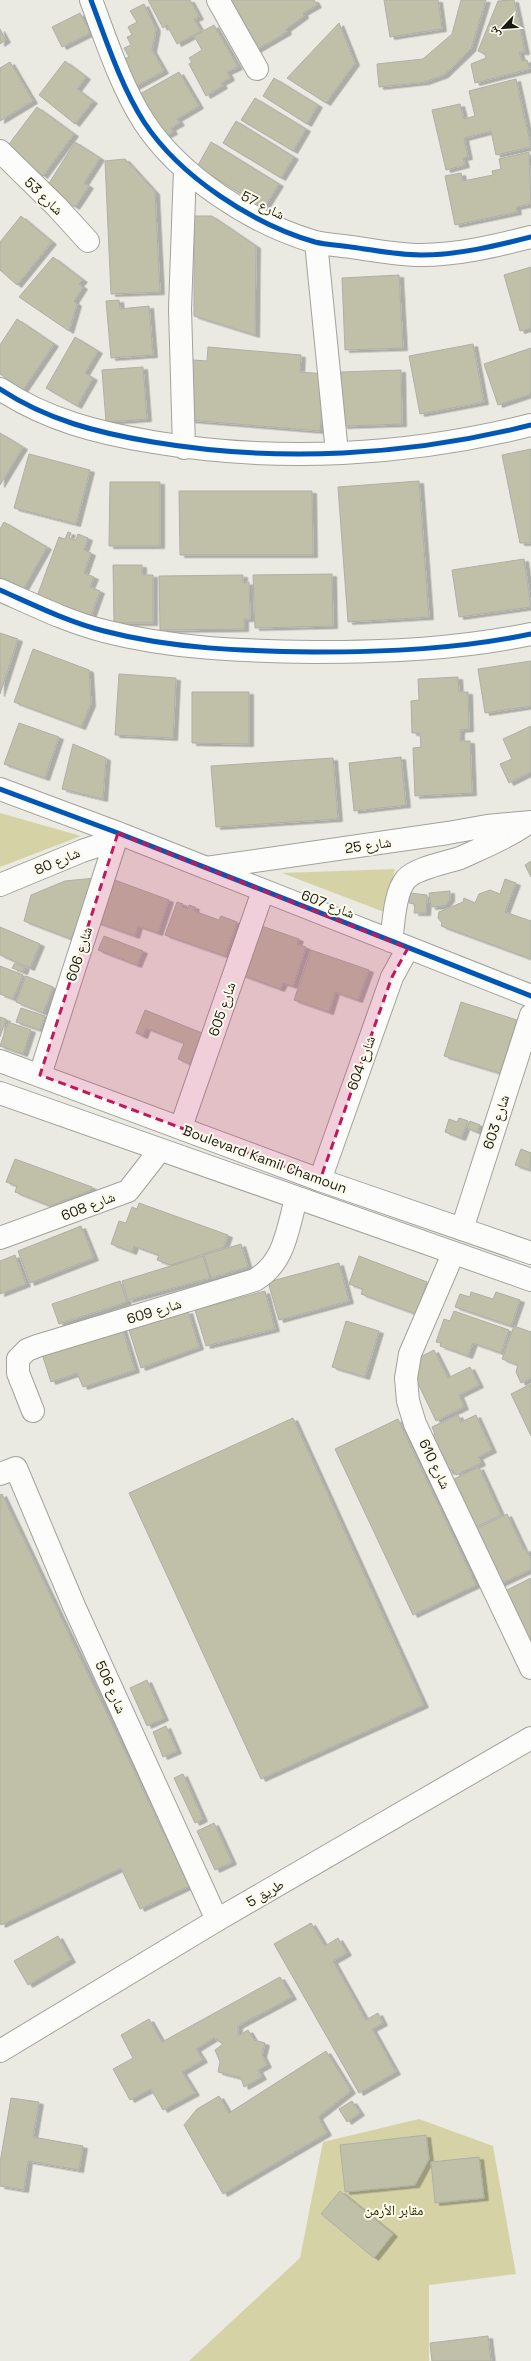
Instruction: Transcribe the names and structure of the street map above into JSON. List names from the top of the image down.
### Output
{
  "streets": {
    "street": [
      "شارع 53",
      "شارع 57",
      "شارع 25",
      "شارع 80",
      "شارع 607",
      "شارع 606",
      "شارع 605",
      "شارع 604",
      "شارع 603",
      "Boulevard Kamil Chamoun",
      "شارع 608",
      "شارع 609",
      "شارع 610",
      "شارع 506",
      "طريق 5"
    ]
  },
  "crossings": [
    ["شارع 25", "شارع 607"],
    ["شارع 25", "شارع 604"],
    ["شارع 80", "شارع 607"],
    ["شارع 80", "شارع 606"],
    ["شارع 607", "شارع 606"],
    ["شارع 607", "شارع 605"],
    ["شارع 607", "شارع 604"],
    ["شارع 606", "Boulevard Kamil Chamoun"],
    ["شارع 605", "Boulevard Kamil Chamoun"],
    ["شارع 604", "Boulevard Kamil Chamoun"],
    ["شارع 603", "Boulevard Kamil Chamoun"],
    ["Boulevard Kamil Chamoun", "شارع 608"],
    ["Boulevard Kamil Chamoun", "شارع 609"],
    ["Boulevard Kamil Chamoun", "شارع 610"],
    ["شارع 506", "طريق 5"]
  ],
  "parks": ["مقابر الأرمن"],
  "north": "bottom left"
}
